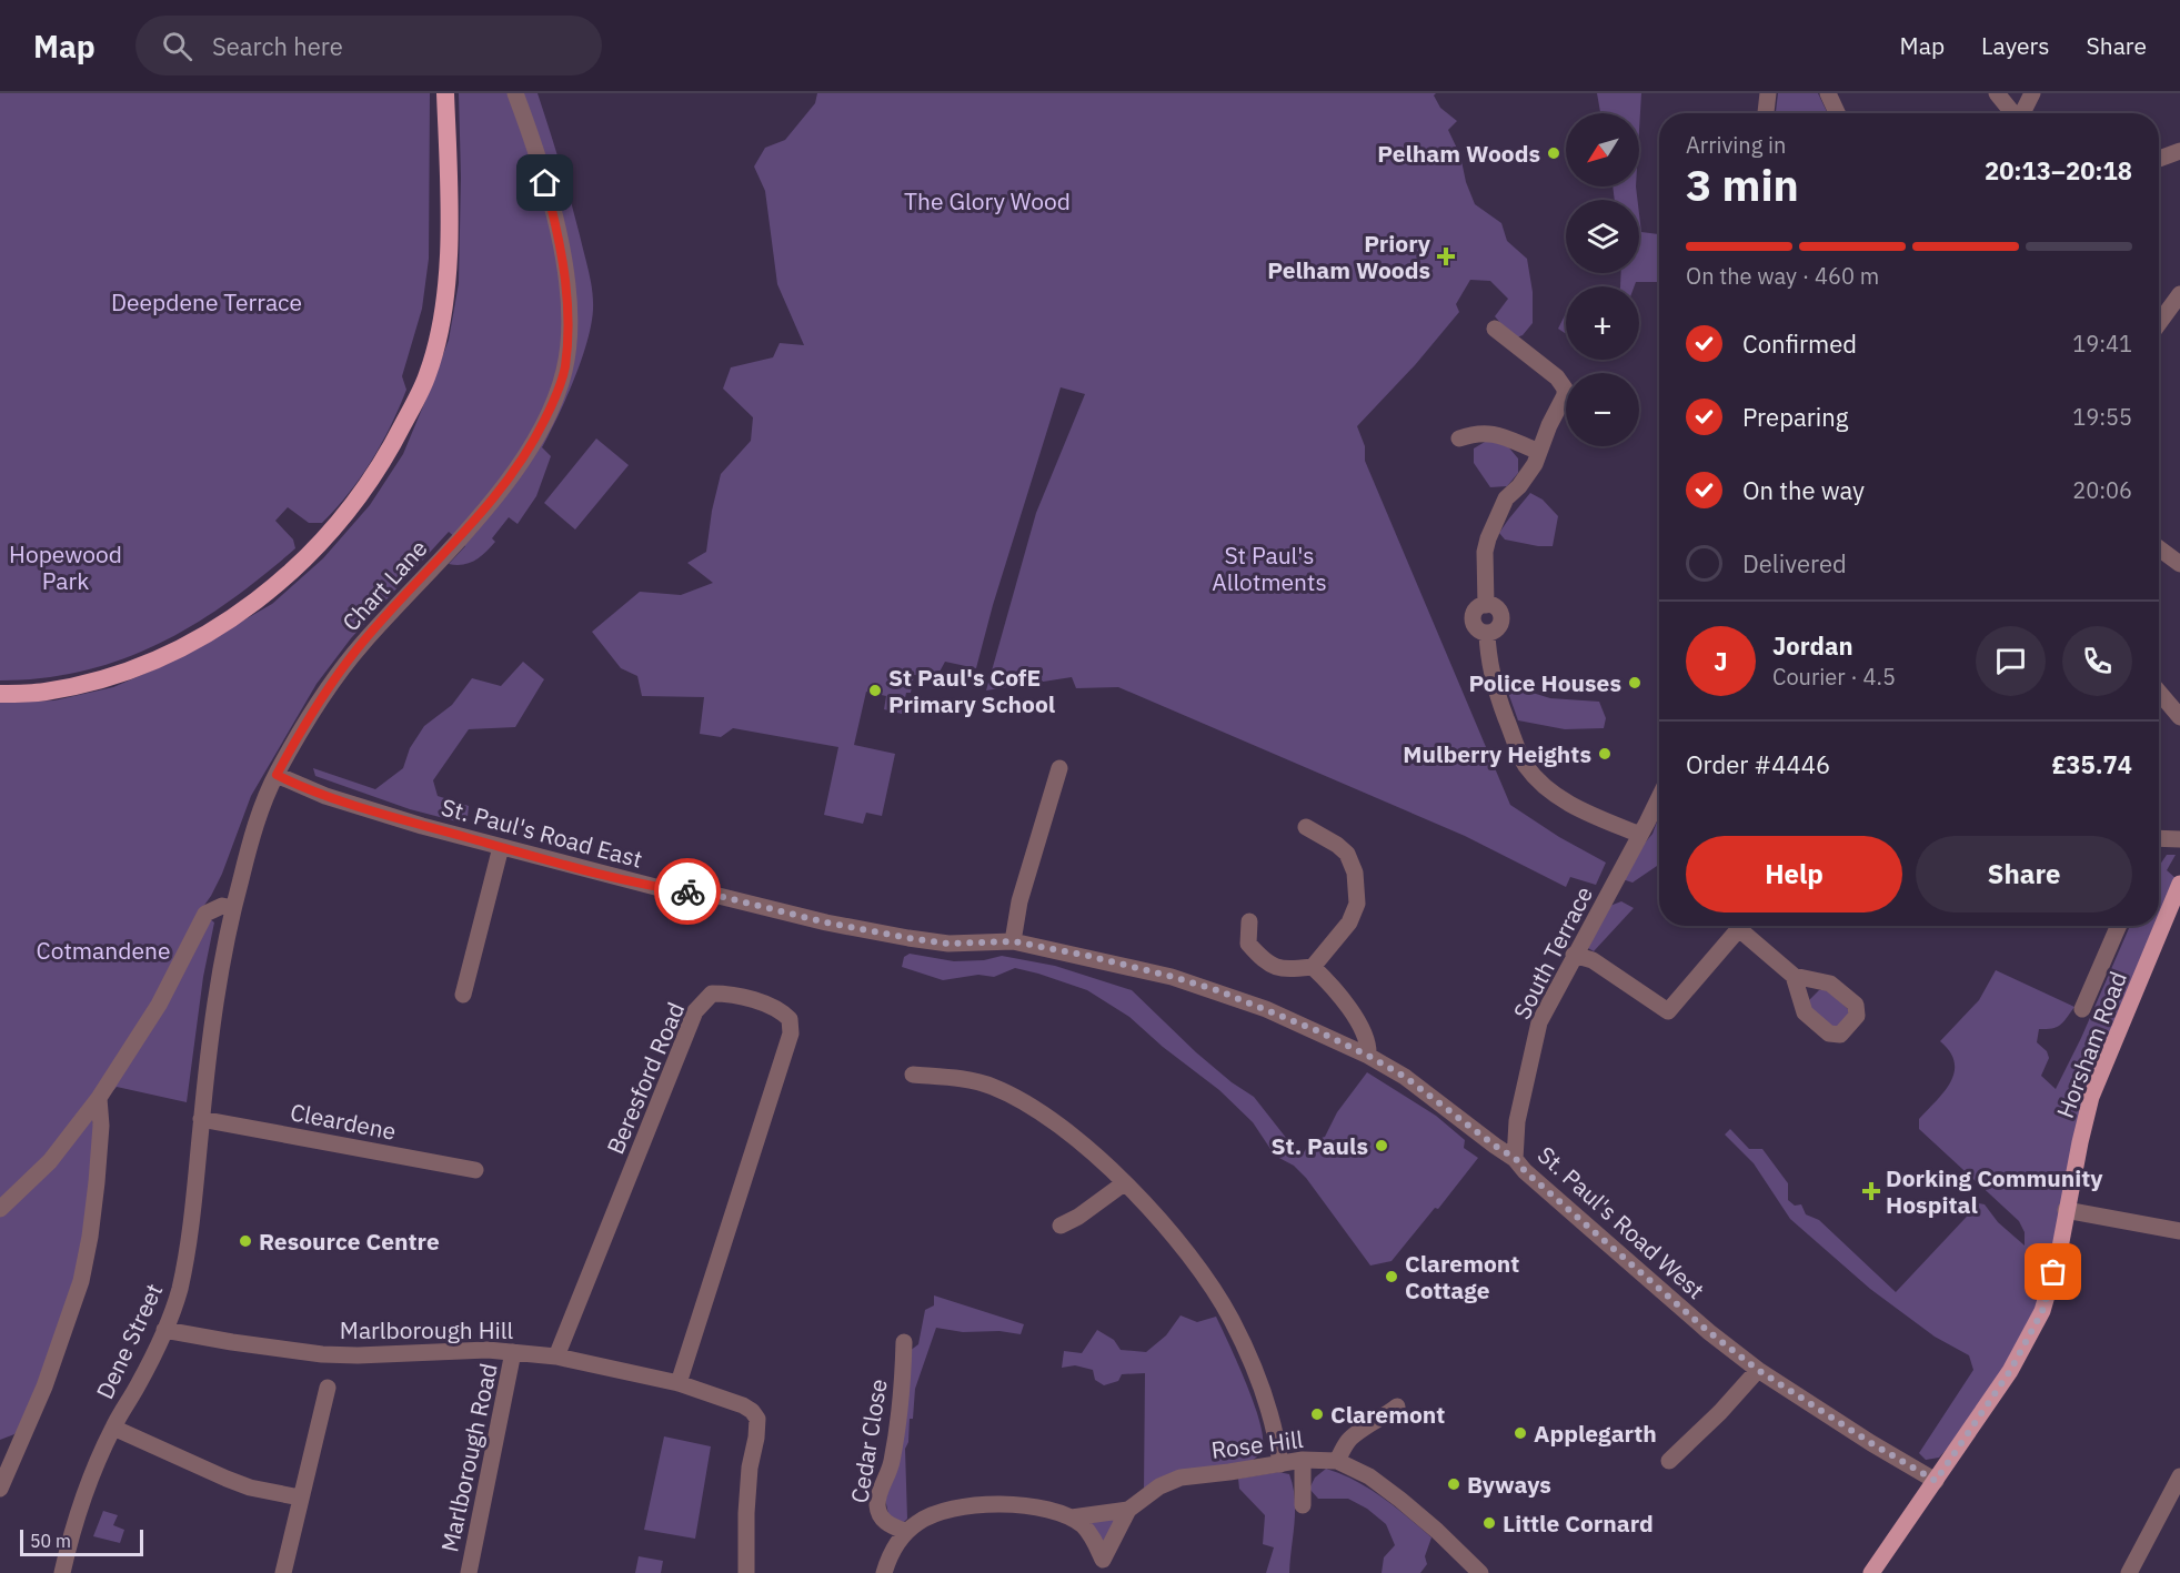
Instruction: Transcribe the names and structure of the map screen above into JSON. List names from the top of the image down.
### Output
{
  "streets": {
    "main road": ["Horsham Road"],
    "street": [
      "Chart Lane",
      "St. Paul's Road East",
      "South Terrace",
      "Beresford Road",
      "Cleardene",
      "St. Paul's Road West",
      "Marlborough Hill",
      "Dene Street",
      "Cedar Close",
      "Rose Hill",
      "Marlborough Road"
    ]
  },
  "crossings": [
    ["Chart Lane", "St. Paul's Road East"],
    ["Chart Lane", "Cleardene"],
    ["Chart Lane", "Dene Street"],
    ["St. Paul's Road East", "St. Paul's Road West"],
    ["South Terrace", "St. Paul's Road West"],
    ["Horsham Road", "St. Paul's Road West"],
    ["Beresford Road", "Marlborough Hill"],
    ["Cleardene", "Dene Street"],
    ["Marlborough Hill", "Dene Street"],
    ["Marlborough Hill", "Marlborough Road"],
    ["Cedar Close", "Rose Hill"]
  ],
  "parks": [
    "The Glory Wood",
    "Deepdene Terrace",
    "Hopewood Park",
    "St Paul's Allotments",
    "Cotmandene"
  ],
  "places": {
    "other": [
      "Pelham Woods",
      "Police Houses",
      "St Paul's CofE Primary School",
      "Mulberry Heights",
      "St. Pauls",
      "Resource Centre",
      "Claremont Cottage",
      "Claremont",
      "Applegarth",
      "Byways",
      "Little Cornard"
    ],
    "health": ["Priory Pelham Woods", "Dorking Community Hospital"]
  },
  "scale_bar": "50 m",
  "north": "bottom left",
  "page": {
    "header": "Map",
    "search": "Search here",
    "nav": ["Map", "Layers", "Share"],
    "map_buttons": ["+", "−"],
    "heading": ["3 min", "Arriving in", "20:13–20:18"],
    "panel": [
      "Jordan",
      "Courier · 4.5",
      "Order #4446",
      "£35.74"
    ],
    "bar": "On the way · 460 m",
    "list": [
      ["Confirmed", "19:41"],
      ["Preparing", "19:55"],
      ["On the way", "20:06"],
      "Delivered"
    ],
    "round": "J",
    "buttons": ["Help", "Share"],
    "scale": "50 m"
  }
}
